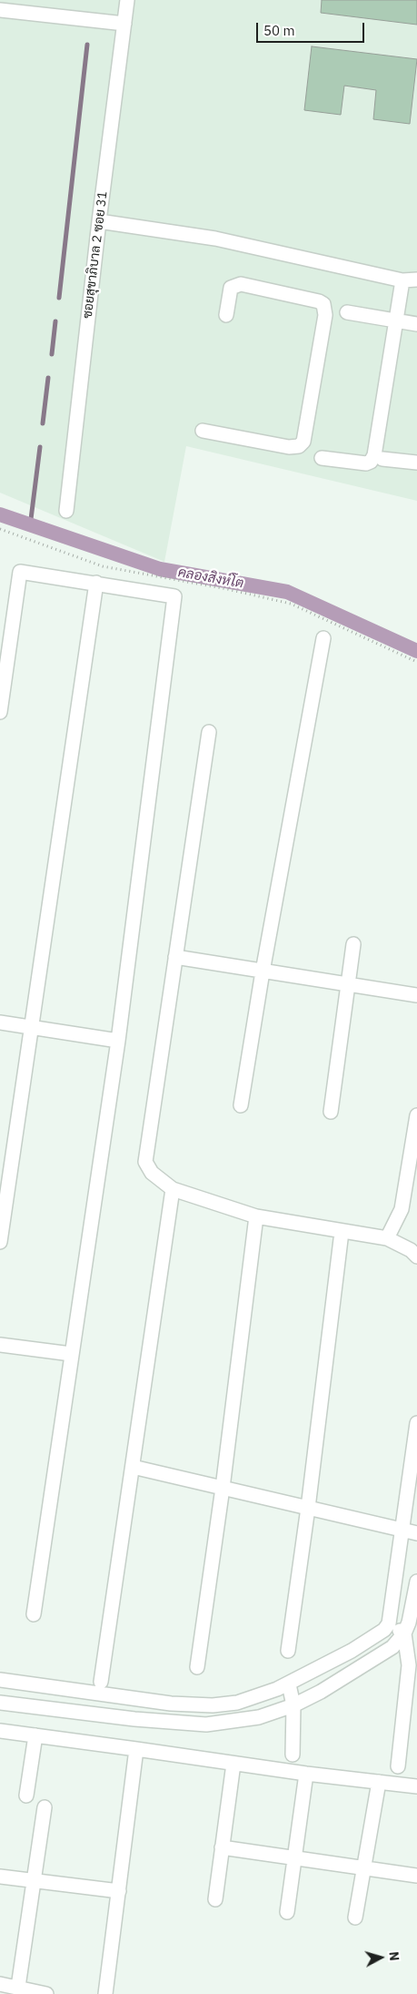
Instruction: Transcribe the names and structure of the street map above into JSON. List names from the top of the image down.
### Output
{
  "streets": {
    "street": ["ซอยสุขาภิบาล 2 ซอย 31"]
  },
  "water": ["คลองสิงห์โต"],
  "scale_bar": "50 m",
  "north": "right"
}
